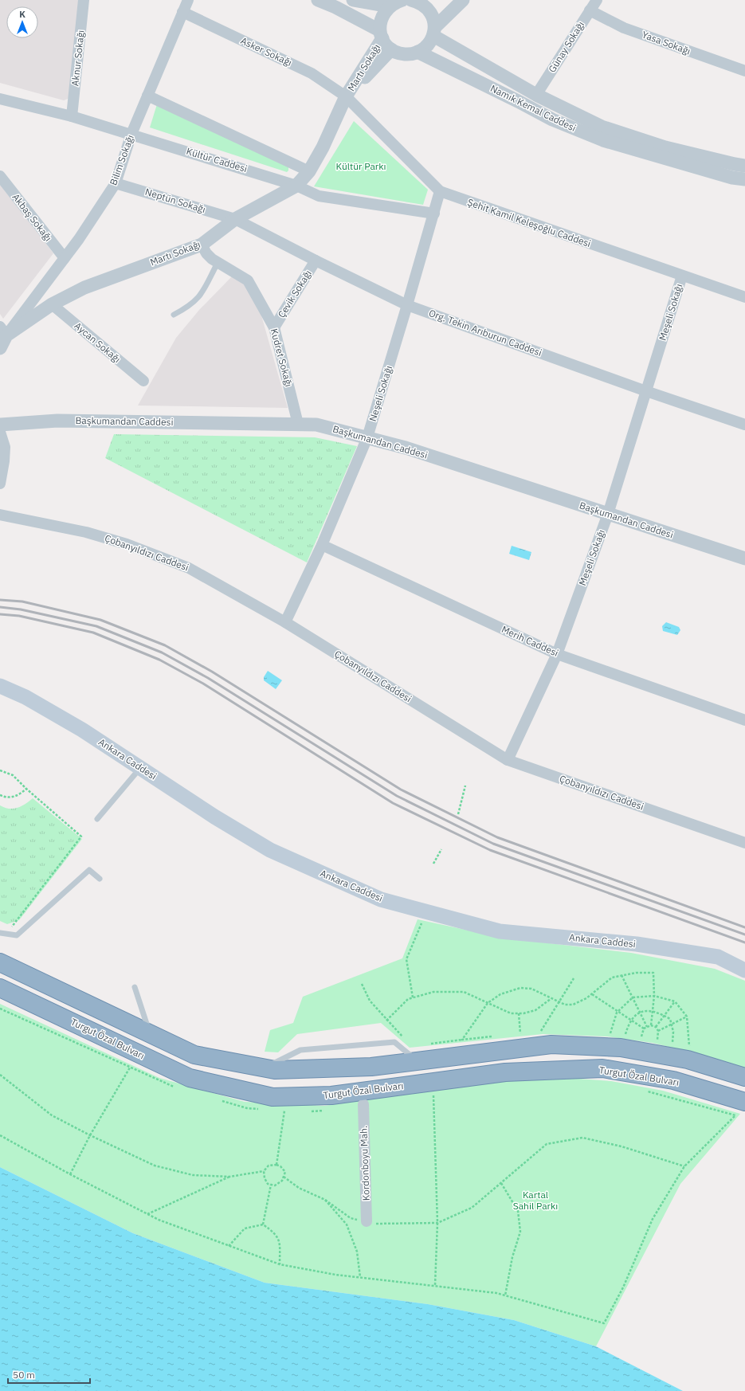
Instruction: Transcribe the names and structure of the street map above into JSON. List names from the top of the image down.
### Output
{
  "streets": {
    "highway": ["Turgut Özal Bulvarı"],
    "main road": ["Ankara Caddesi"],
    "street": [
      "Yasa Sokağı",
      "Günay Sokağı",
      "Asker Sokağı",
      "Aknur Sokağı",
      "Martı Sokağı",
      "Namık Kemal Caddesi",
      "Bilim Sokağı",
      "Kültür Caddesi",
      "Neptün Sokağı",
      "Akbaş Sokağı",
      "Şehit Kamil Keleşoğlu Caddesi",
      "Çevik Sokağı",
      "Meşeli Sokağı",
      "Org. Tekin Arıburun Caddesi",
      "Aycan Sokağı",
      "Kudret Sokağı",
      "Neşeli Sokağı",
      "Başkumandan Caddesi",
      "Çobanyıldızı Caddesi",
      "Merih Caddesi",
      "Kordonboyu Mah."
    ]
  },
  "crossings": [
    ["Yasa Sokağı", "Günay Sokağı"],
    ["Günay Sokağı", "Namık Kemal Caddesi"],
    ["Asker Sokağı", "Martı Sokağı"],
    ["Asker Sokağı", "Bilim Sokağı"],
    ["Asker Sokağı", "Şehit Kamil Keleşoğlu Caddesi"],
    ["Aknur Sokağı", "Kültür Caddesi"],
    ["Martı Sokağı", "Bilim Sokağı"],
    ["Martı Sokağı", "Kültür Caddesi"],
    ["Martı Sokağı", "Neptün Sokağı"],
    ["Martı Sokağı", "Şehit Kamil Keleşoğlu Caddesi"],
    ["Martı Sokağı", "Org. Tekin Arıburun Caddesi"],
    ["Martı Sokağı", "Aycan Sokağı"],
    ["Martı Sokağı", "Kudret Sokağı"],
    ["Bilim Sokağı", "Kültür Caddesi"],
    ["Bilim Sokağı", "Neptün Sokağı"],
    ["Bilim Sokağı", "Akbaş Sokağı"],
    ["Kültür Caddesi", "Neşeli Sokağı"],
    ["Neptün Sokağı", "Org. Tekin Arıburun Caddesi"],
    ["Şehit Kamil Keleşoğlu Caddesi", "Meşeli Sokağı"],
    ["Şehit Kamil Keleşoğlu Caddesi", "Neşeli Sokağı"],
    ["Çevik Sokağı", "Org. Tekin Arıburun Caddesi"],
    ["Çevik Sokağı", "Kudret Sokağı"],
    ["Meşeli Sokağı", "Org. Tekin Arıburun Caddesi"],
    ["Meşeli Sokağı", "Başkumandan Caddesi"],
    ["Meşeli Sokağı", "Çobanyıldızı Caddesi"],
    ["Meşeli Sokağı", "Merih Caddesi"],
    ["Org. Tekin Arıburun Caddesi", "Neşeli Sokağı"],
    ["Kudret Sokağı", "Başkumandan Caddesi"],
    ["Neşeli Sokağı", "Başkumandan Caddesi"],
    ["Neşeli Sokağı", "Çobanyıldızı Caddesi"],
    ["Neşeli Sokağı", "Merih Caddesi"]
  ],
  "parks": ["Kültür Parkı", "Kartal Sahil Parkı"],
  "scale_bar": "50 m",
  "north": "top"
}
